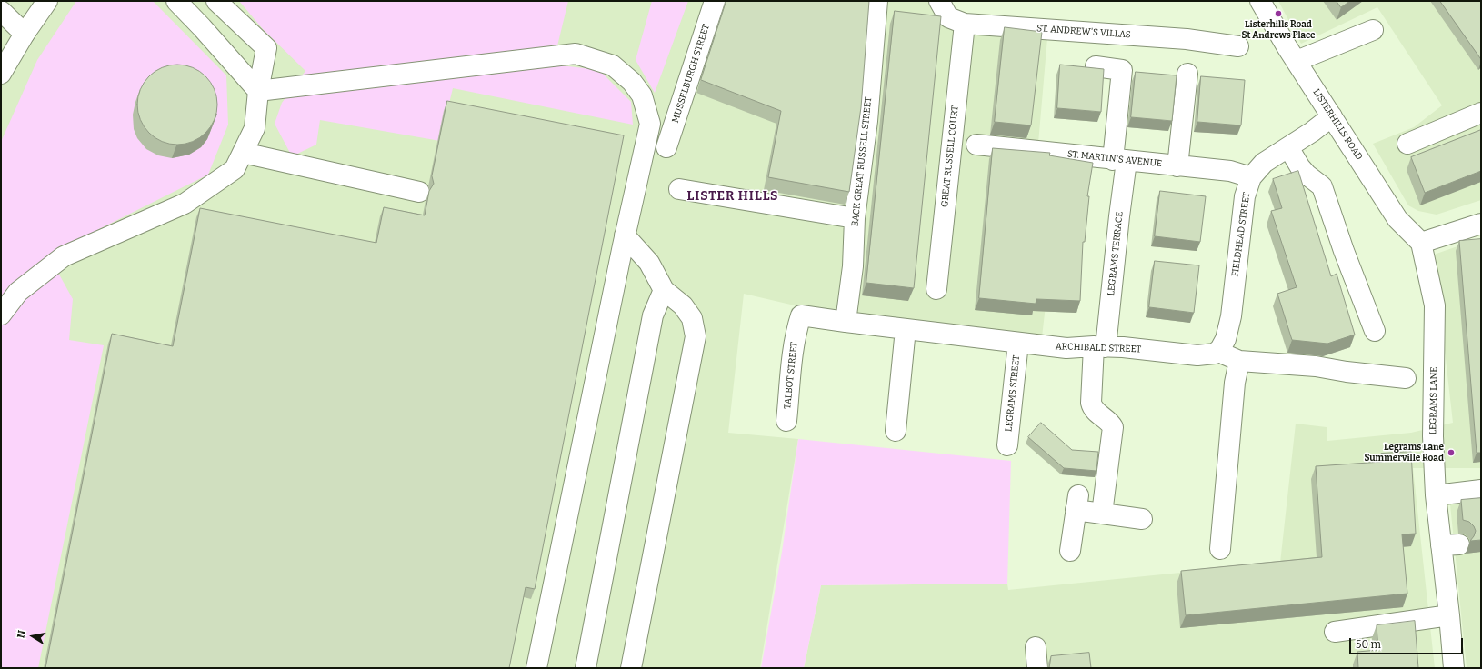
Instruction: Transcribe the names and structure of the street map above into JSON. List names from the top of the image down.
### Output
{
  "streets": {
    "street": [
      "ST. ANDREW'S VILLAS",
      "MUSSELBURGH STREET",
      "LISTERHILLS ROAD",
      "GREAT RUSSELL COURT",
      "ST. MARTIN'S AVENUE",
      "BACK GREAT RUSSELL STREET",
      "FIELDHEAD STREET",
      "LEGRAMS TERRACE",
      "ARCHIBALD STREET",
      "TALBOT STREET",
      "LEGRAMS STREET",
      "LEGRAMS LANE"
    ]
  },
  "crossings": [
    ["ST. ANDREW'S VILLAS", "GREAT RUSSELL COURT"],
    ["LISTERHILLS ROAD", "FIELDHEAD STREET"],
    ["LISTERHILLS ROAD", "LEGRAMS LANE"],
    ["GREAT RUSSELL COURT", "ST. MARTIN'S AVENUE"],
    ["ST. MARTIN'S AVENUE", "FIELDHEAD STREET"],
    ["ST. MARTIN'S AVENUE", "LEGRAMS TERRACE"],
    ["BACK GREAT RUSSELL STREET", "ARCHIBALD STREET"],
    ["FIELDHEAD STREET", "ARCHIBALD STREET"],
    ["LEGRAMS TERRACE", "ARCHIBALD STREET"],
    ["ARCHIBALD STREET", "TALBOT STREET"],
    ["ARCHIBALD STREET", "LEGRAMS STREET"]
  ],
  "districts": ["LISTER HILLS"],
  "places": ["Listerhills Road St Andrews Place", "Legrams Lane Summerville Road"],
  "scale_bar": "50 m",
  "north": "left"
}
